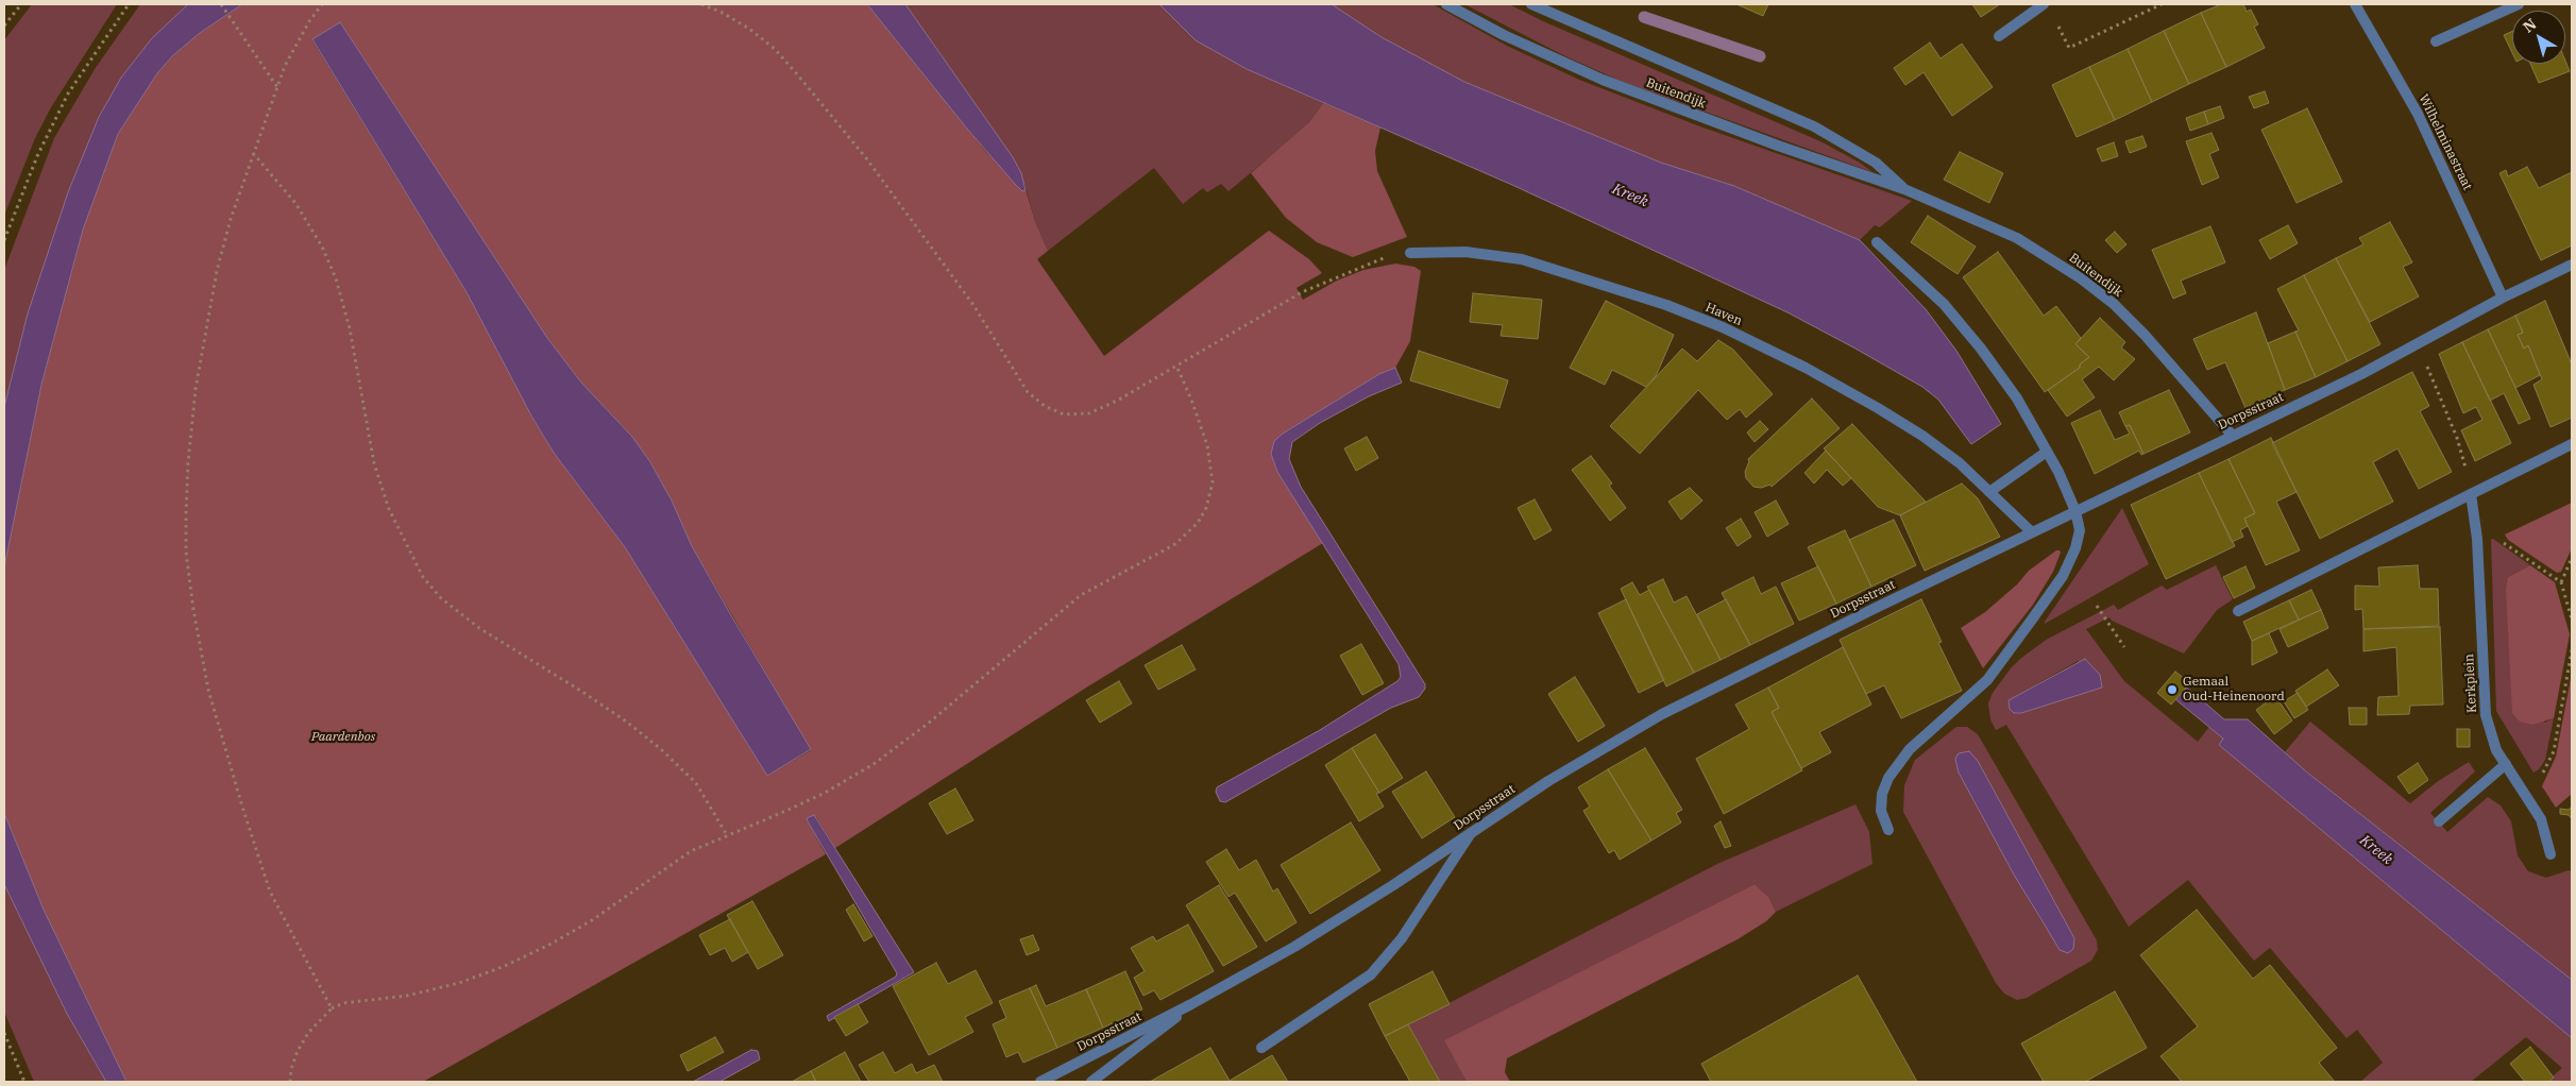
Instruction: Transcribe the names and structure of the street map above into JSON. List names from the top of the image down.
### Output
{
  "streets": {
    "street": [
      "Buitendijk",
      "Wilhelminastraat",
      "Haven",
      "Dorpsstraat",
      "Kerkplein"
    ]
  },
  "crossings": [
    ["Buitendijk", "Dorpsstraat"],
    ["Wilhelminastraat", "Dorpsstraat"],
    ["Haven", "Dorpsstraat"]
  ],
  "water": ["Kreek"],
  "parks": ["Paardenbos"],
  "places": ["Gemaal Oud-Heinenoord"],
  "north": "top left"
}
